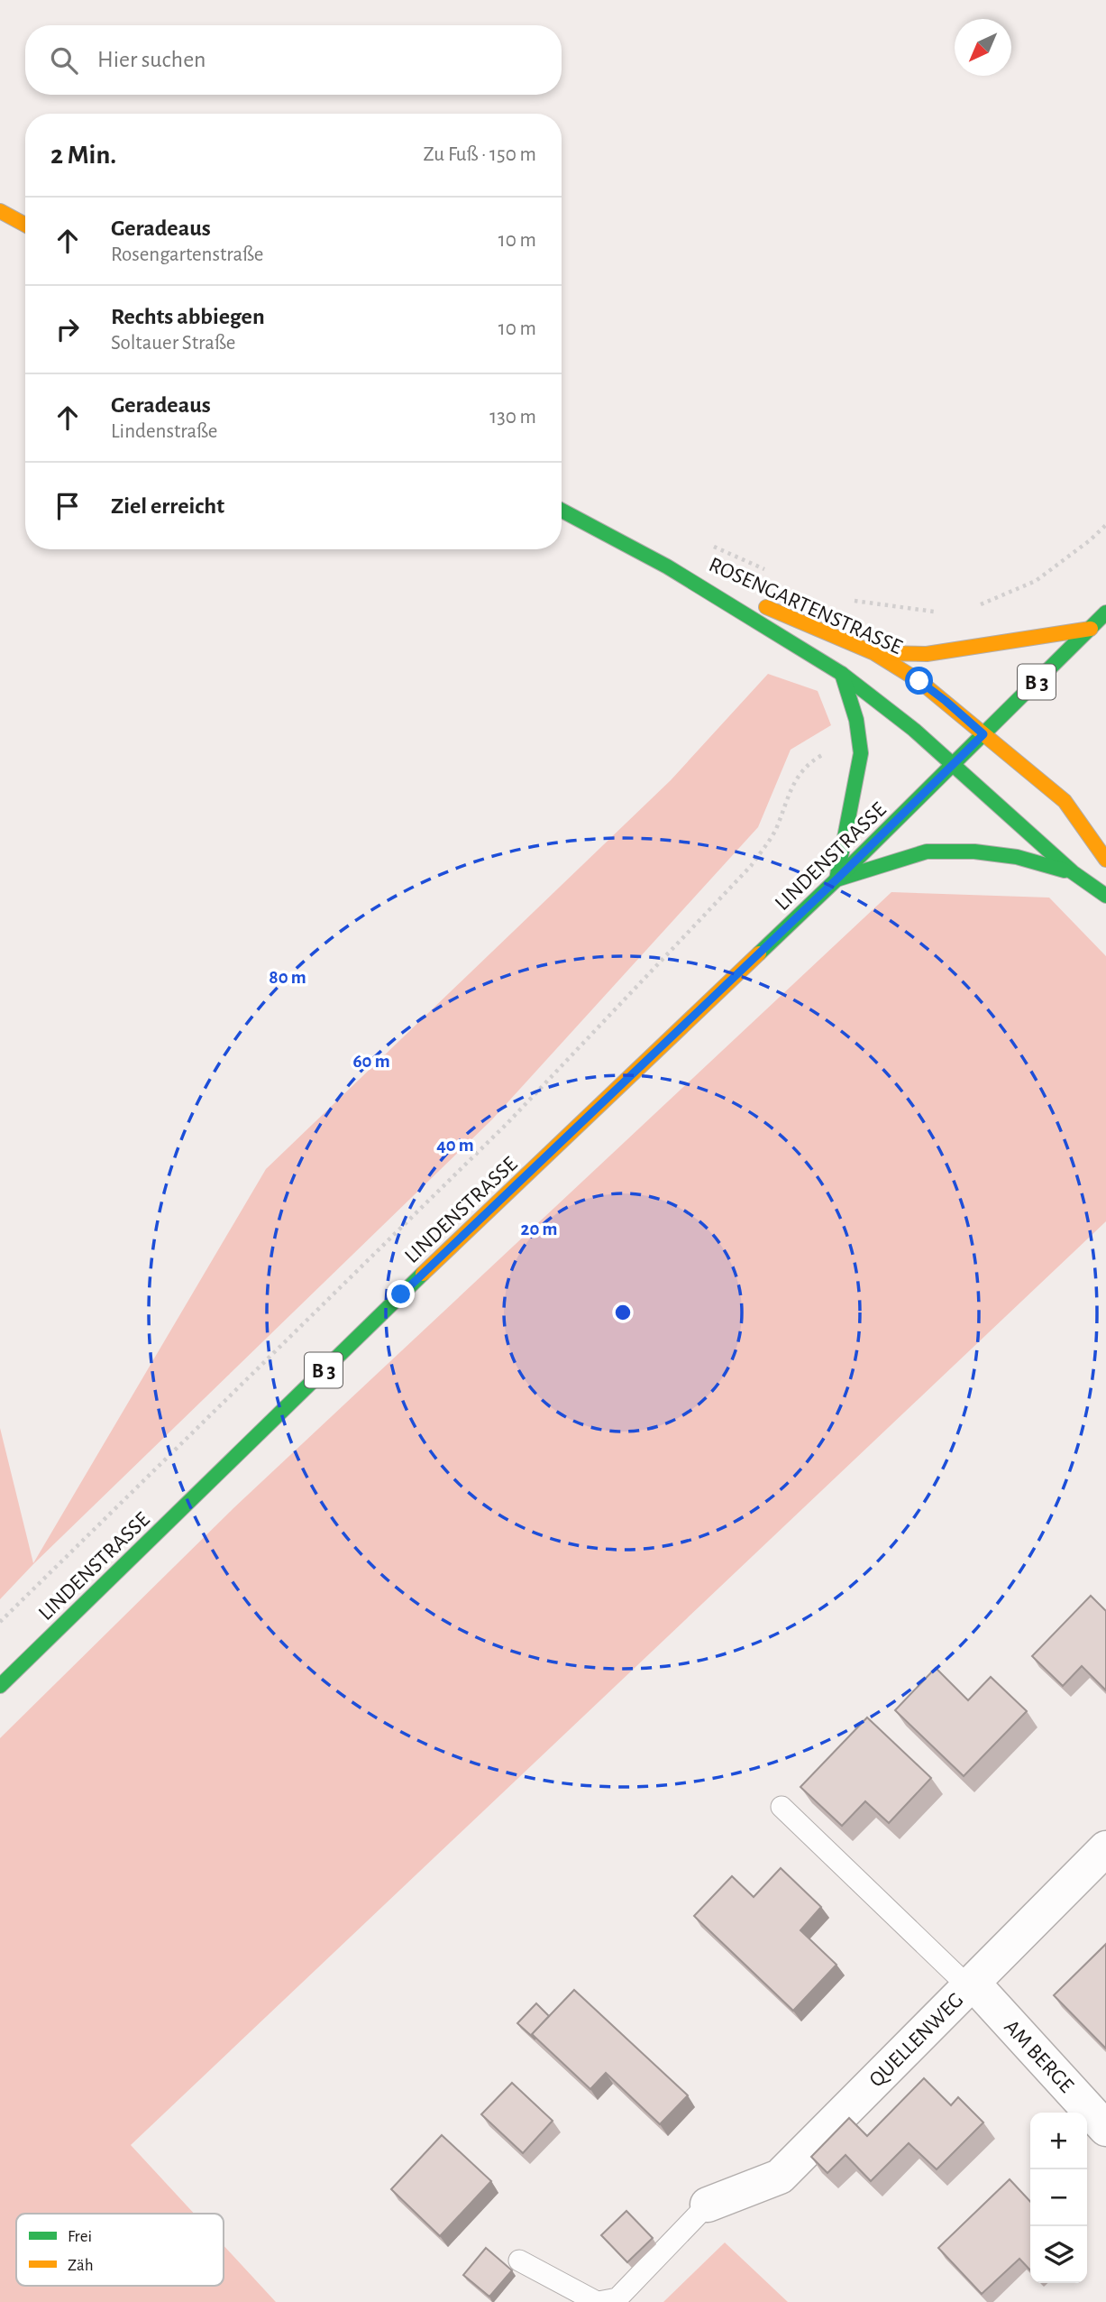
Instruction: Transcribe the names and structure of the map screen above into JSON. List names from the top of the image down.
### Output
{
  "streets": {
    "main road": ["ROSENGARTENSTRASSE", "B 3", "LINDENSTRASSE"],
    "street": ["QUELLENWEG", "AM BERGE"]
  },
  "crossings": [
    ["ROSENGARTENSTRASSE", "B 3"],
    ["ROSENGARTENSTRASSE", "LINDENSTRASSE"],
    ["B 3", "LINDENSTRASSE"],
    ["QUELLENWEG", "AM BERGE"]
  ],
  "legend": ["Frei", "Zäh"],
  "north": "bottom left",
  "page": {
    "search": "Hier suchen",
    "heading": ["2 Min.", "Zu Fuß · 150 m"],
    "list": [
      ["Geradeaus", "Rosengartenstraße", "10 m"],
      ["Rechts abbiegen", "Soltauer Straße", "10 m"],
      ["Geradeaus", "Lindenstraße", "130 m"],
      "Ziel erreicht"
    ],
    "map_buttons": ["+", "−"]
  },
  "rings": [
    "80 m",
    "60 m",
    "40 m",
    "20 m"
  ]
}
